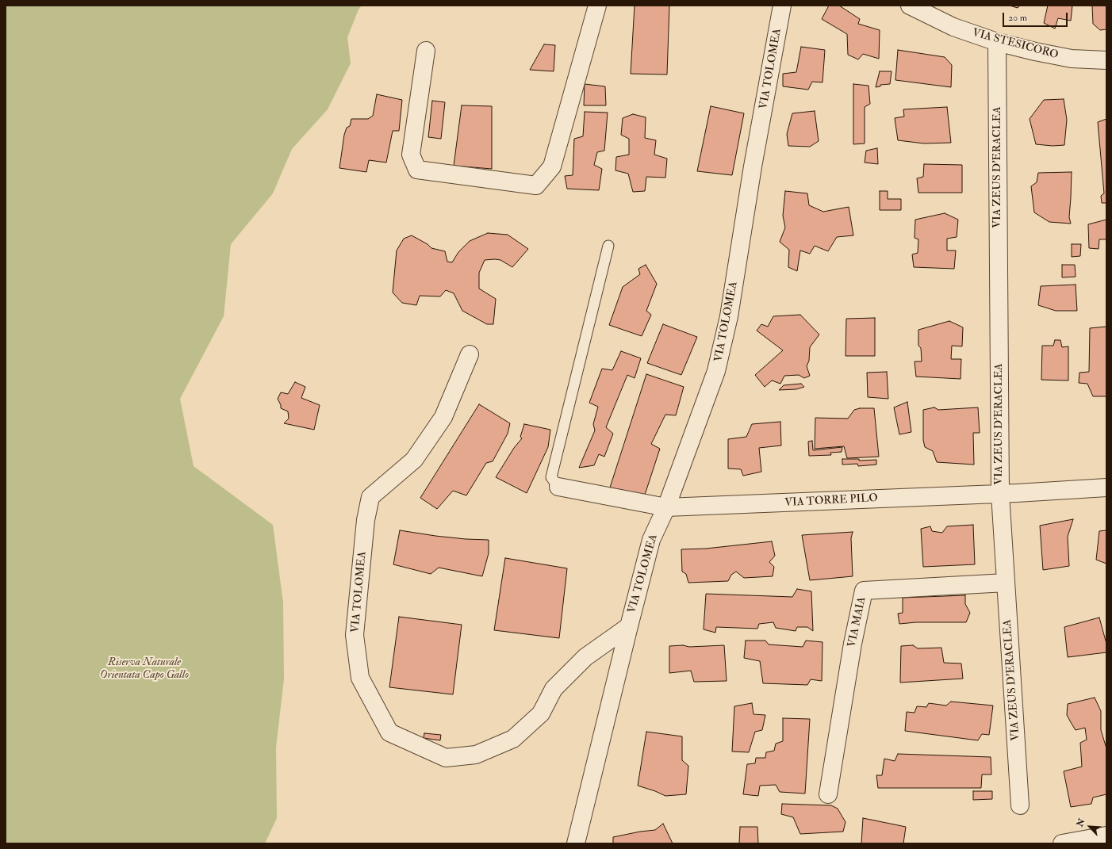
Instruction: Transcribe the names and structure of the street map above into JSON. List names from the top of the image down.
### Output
{
  "streets": {
    "street": [
      "VIA STESICORO",
      "VIA TOLOMEA",
      "VIA ZEUS D'ERACLEA",
      "VIA TORRE PILO",
      "VIA MAIA"
    ]
  },
  "crossings": [
    ["VIA STESICORO", "VIA ZEUS D'ERACLEA"],
    ["VIA TOLOMEA", "VIA TORRE PILO"],
    ["VIA ZEUS D'ERACLEA", "VIA TORRE PILO"],
    ["VIA ZEUS D'ERACLEA", "VIA MAIA"]
  ],
  "parks": ["Riserva Naturale Orientata Capo Gallo"],
  "scale_bar": "20 m",
  "north": "top left"
}
